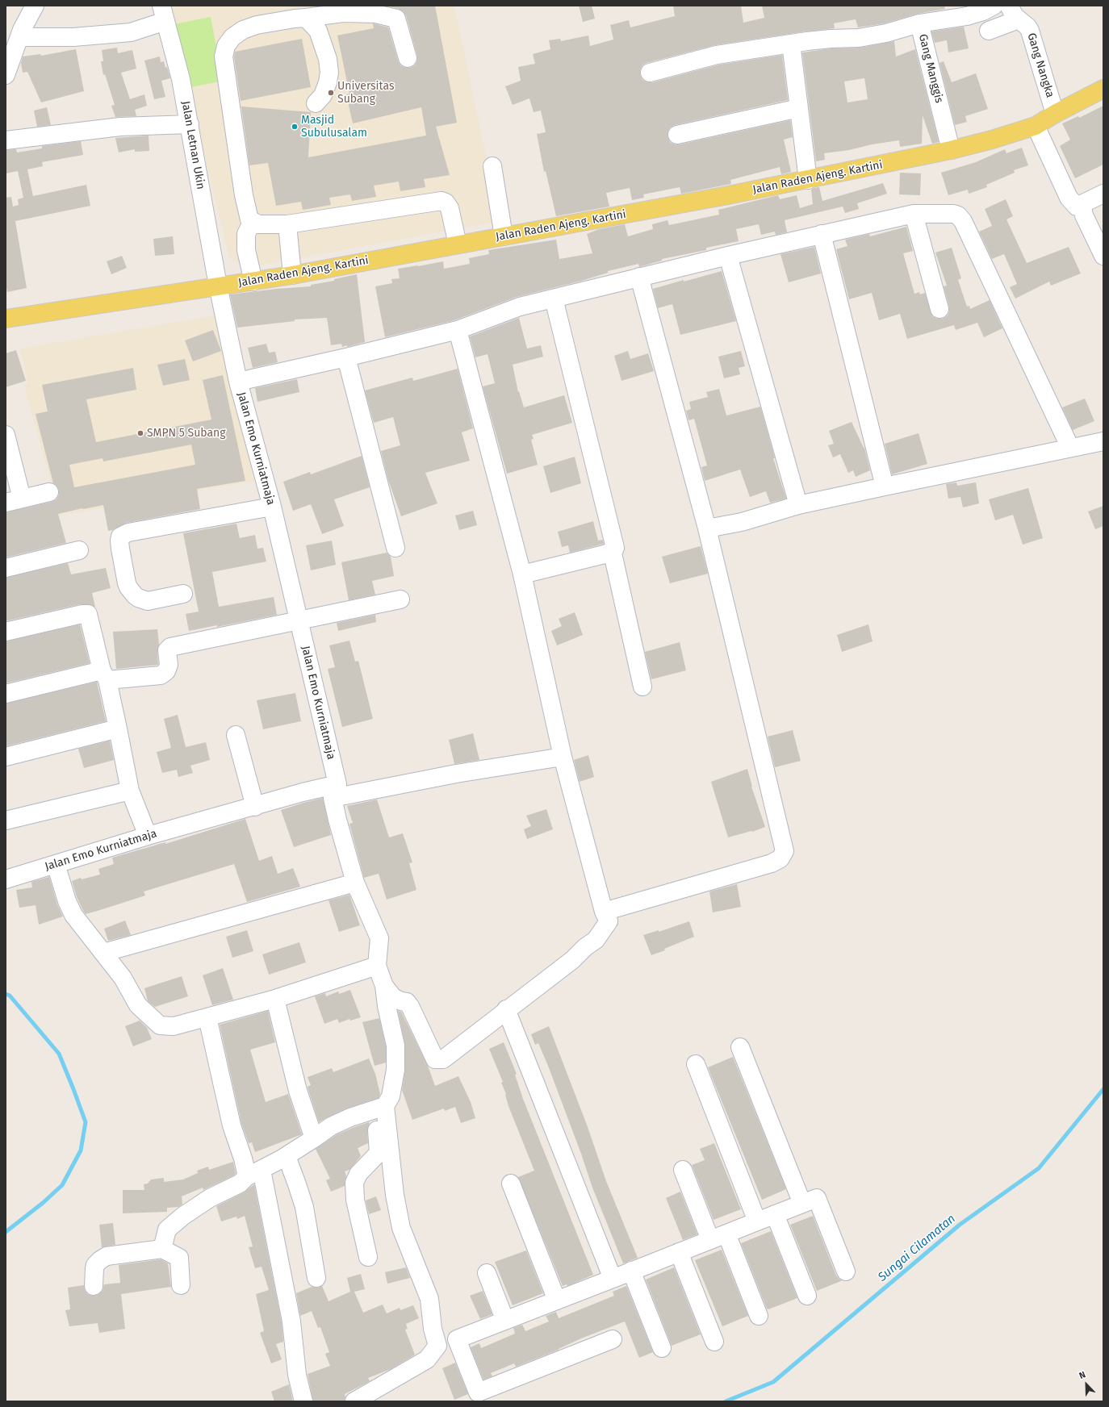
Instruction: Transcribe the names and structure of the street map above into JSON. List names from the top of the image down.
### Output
{
  "streets": {
    "main road": ["Jalan Raden Ajeng. Kartini"],
    "street": [
      "Gang Nangka",
      "Gang Manggis",
      "Jalan Letnan Ukin",
      "Jalan Emo Kurniatmaja"
    ]
  },
  "crossings": [
    ["Gang Nangka", "Jalan Raden Ajeng. Kartini"],
    ["Gang Manggis", "Jalan Raden Ajeng. Kartini"],
    ["Jalan Letnan Ukin", "Jalan Raden Ajeng. Kartini"],
    ["Jalan Letnan Ukin", "Jalan Emo Kurniatmaja"],
    ["Jalan Raden Ajeng. Kartini", "Jalan Emo Kurniatmaja"]
  ],
  "water": ["Sungai Cilamatan"],
  "places": ["Universitas Subang", "Masjid Subulusalam", "SMPN 5 Subang"],
  "north": "top left"
}
